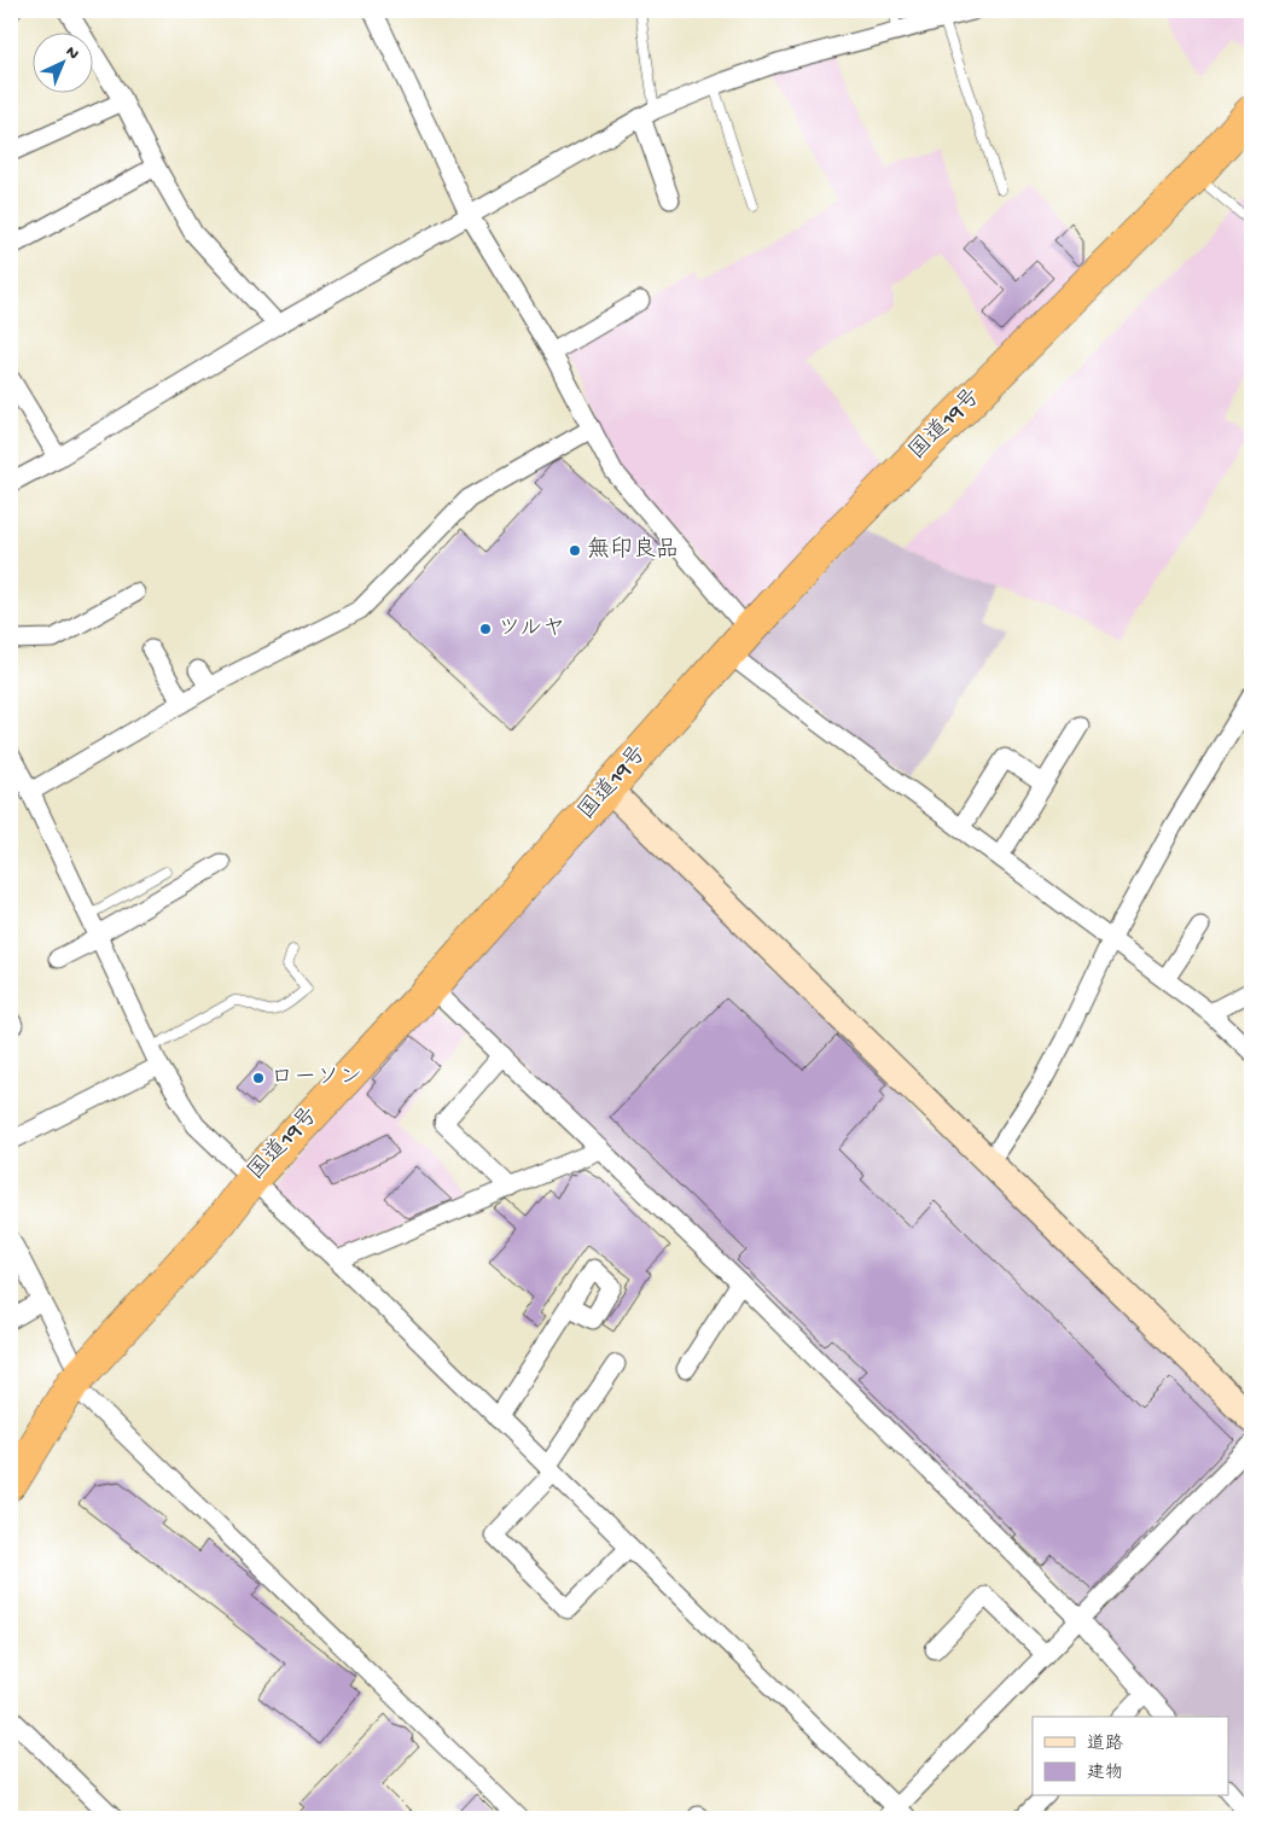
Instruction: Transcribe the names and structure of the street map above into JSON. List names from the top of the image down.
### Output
{
  "streets": {
    "highway": ["国道19号"]
  },
  "places": ["無印良品", "ツルヤ", "ローソン"],
  "legend": ["道路", "建物"],
  "north": "top right"
}
